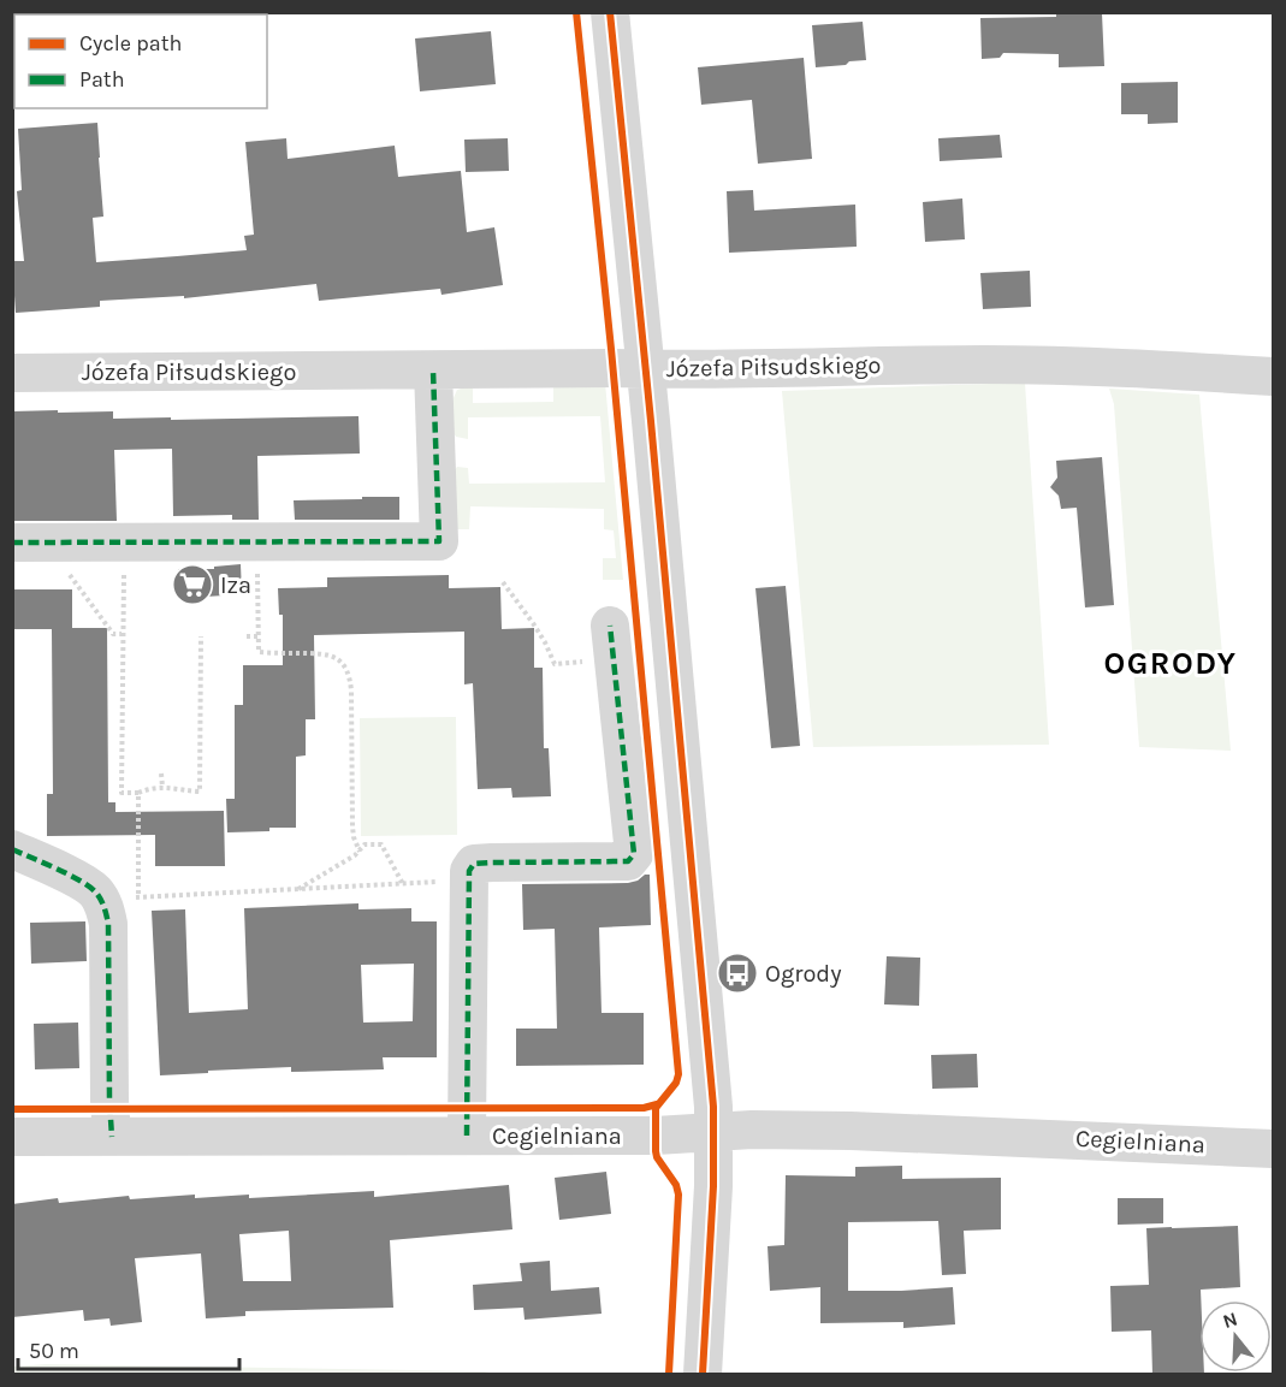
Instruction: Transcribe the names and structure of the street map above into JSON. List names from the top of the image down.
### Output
{
  "streets": {
    "street": ["Józefa Piłsudskiego", "Cegielniana"]
  },
  "districts": ["OGRODY"],
  "places": {
    "supermarket": ["Iza"],
    "bus stop": ["Ogrody"]
  },
  "legend": ["Cycle path", "Path"],
  "scale_bar": "50 m",
  "north": "top"
}
